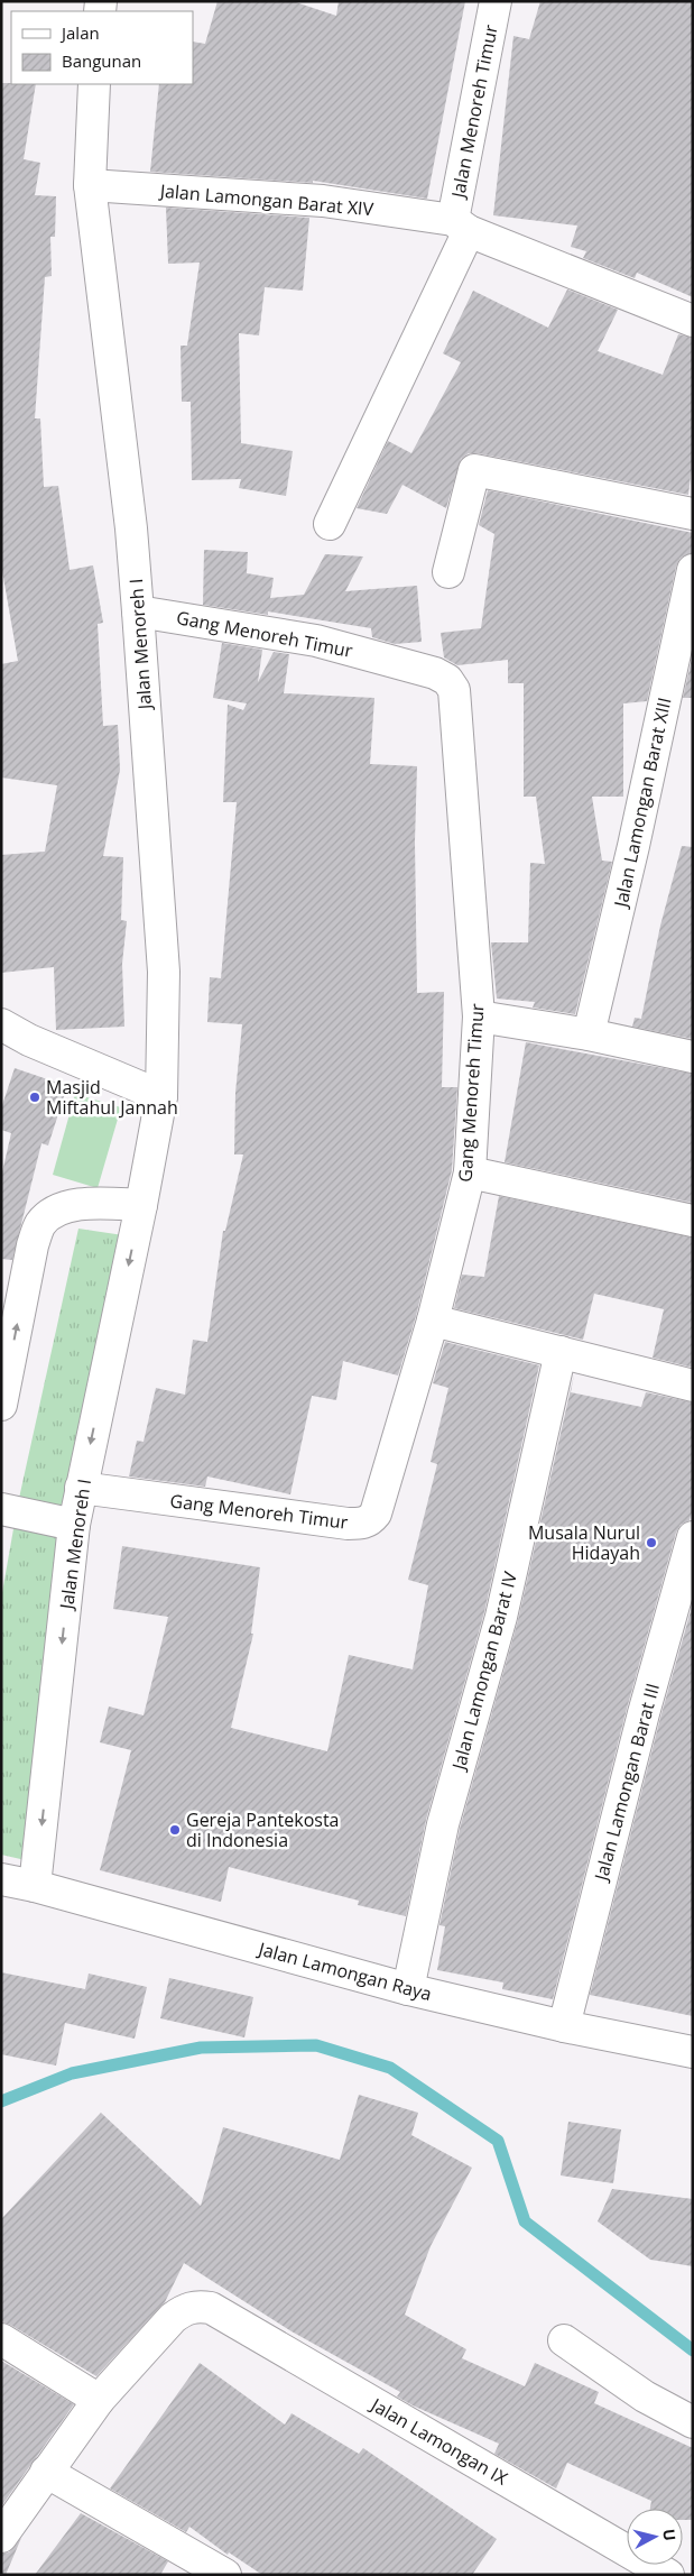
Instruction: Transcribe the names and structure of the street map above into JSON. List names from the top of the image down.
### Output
{
  "streets": {
    "street": [
      "Jalan Menoreh Timur",
      "Jalan Lamongan Barat XIV",
      "Gang Menoreh Timur",
      "Jalan Menoreh I",
      "Jalan Lamongan Barat XIII",
      "Jalan Lamongan Barat IV",
      "Jalan Lamongan Barat III",
      "Jalan Lamongan Raya",
      "Jalan Lamongan IX"
    ]
  },
  "crossings": [
    ["Jalan Menoreh Timur", "Jalan Lamongan Barat XIV"],
    ["Jalan Lamongan Barat XIV", "Jalan Menoreh I"],
    ["Gang Menoreh Timur", "Jalan Menoreh I"],
    ["Jalan Menoreh I", "Jalan Lamongan Raya"],
    ["Jalan Lamongan Barat IV", "Jalan Lamongan Raya"],
    ["Jalan Lamongan Barat III", "Jalan Lamongan Raya"]
  ],
  "one_way": ["Jalan Menoreh I"],
  "places": ["Masjid Miftahul Jannah", "Musala Nurul Hidayah", "Gereja Pantekosta di Indonesia"],
  "legend": ["Jalan", "Bangunan"],
  "north": "right"
}
